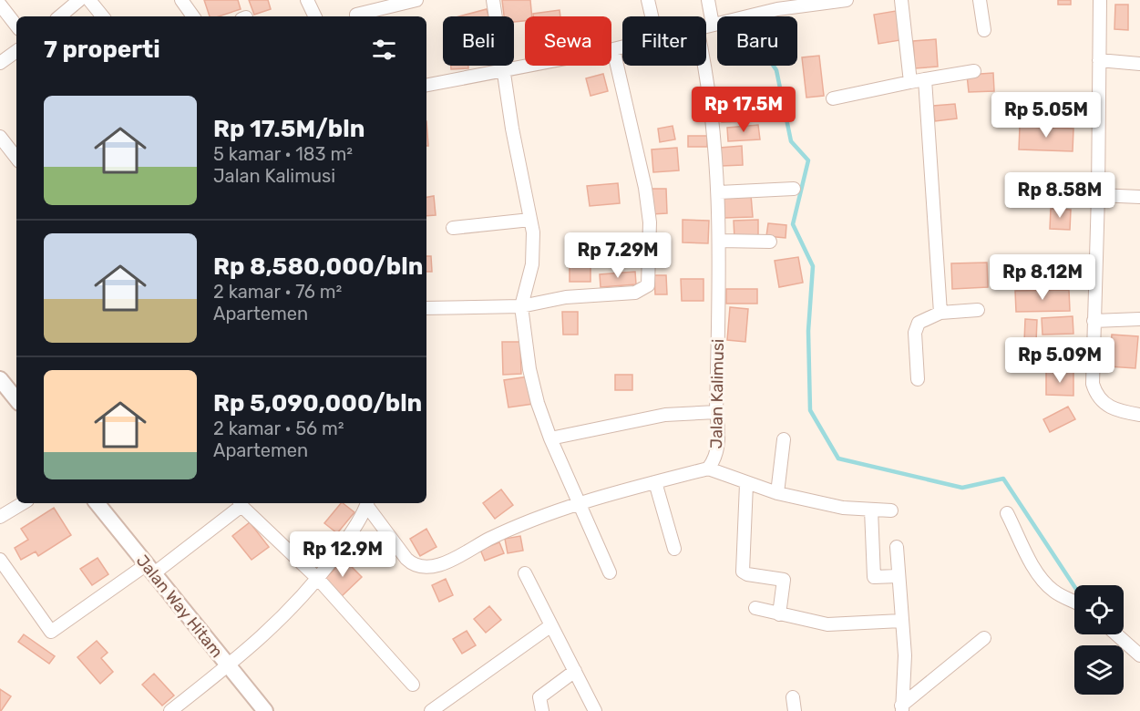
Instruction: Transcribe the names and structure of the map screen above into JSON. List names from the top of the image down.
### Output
{
  "streets": {
    "street": ["Jalan Kalimusi", "Jalan Way Hitam"]
  },
  "page": {
    "chip": [
      "Beli",
      "Sewa",
      "Filter",
      "Baru"
    ],
    "heading": "7 properti",
    "list": [
      {
        "name": "Rp 17.5M/bln",
        "note": "5 kamar · 183 m² · Jalan Kalimusi"
      },
      {
        "name": "Rp 8,580,000/bln",
        "note": "2 kamar · 76 m² · Apartemen"
      },
      {
        "name": "Rp 5,090,000/bln",
        "note": "2 kamar · 56 m² · Apartemen"
      }
    ],
    "price": [
      "Rp 17.5M",
      "Rp 5.05M",
      "Rp 8.58M",
      "Rp 7.29M",
      "Rp 8.12M",
      "Rp 5.09M",
      "Rp 12.9M"
    ]
  }
}
